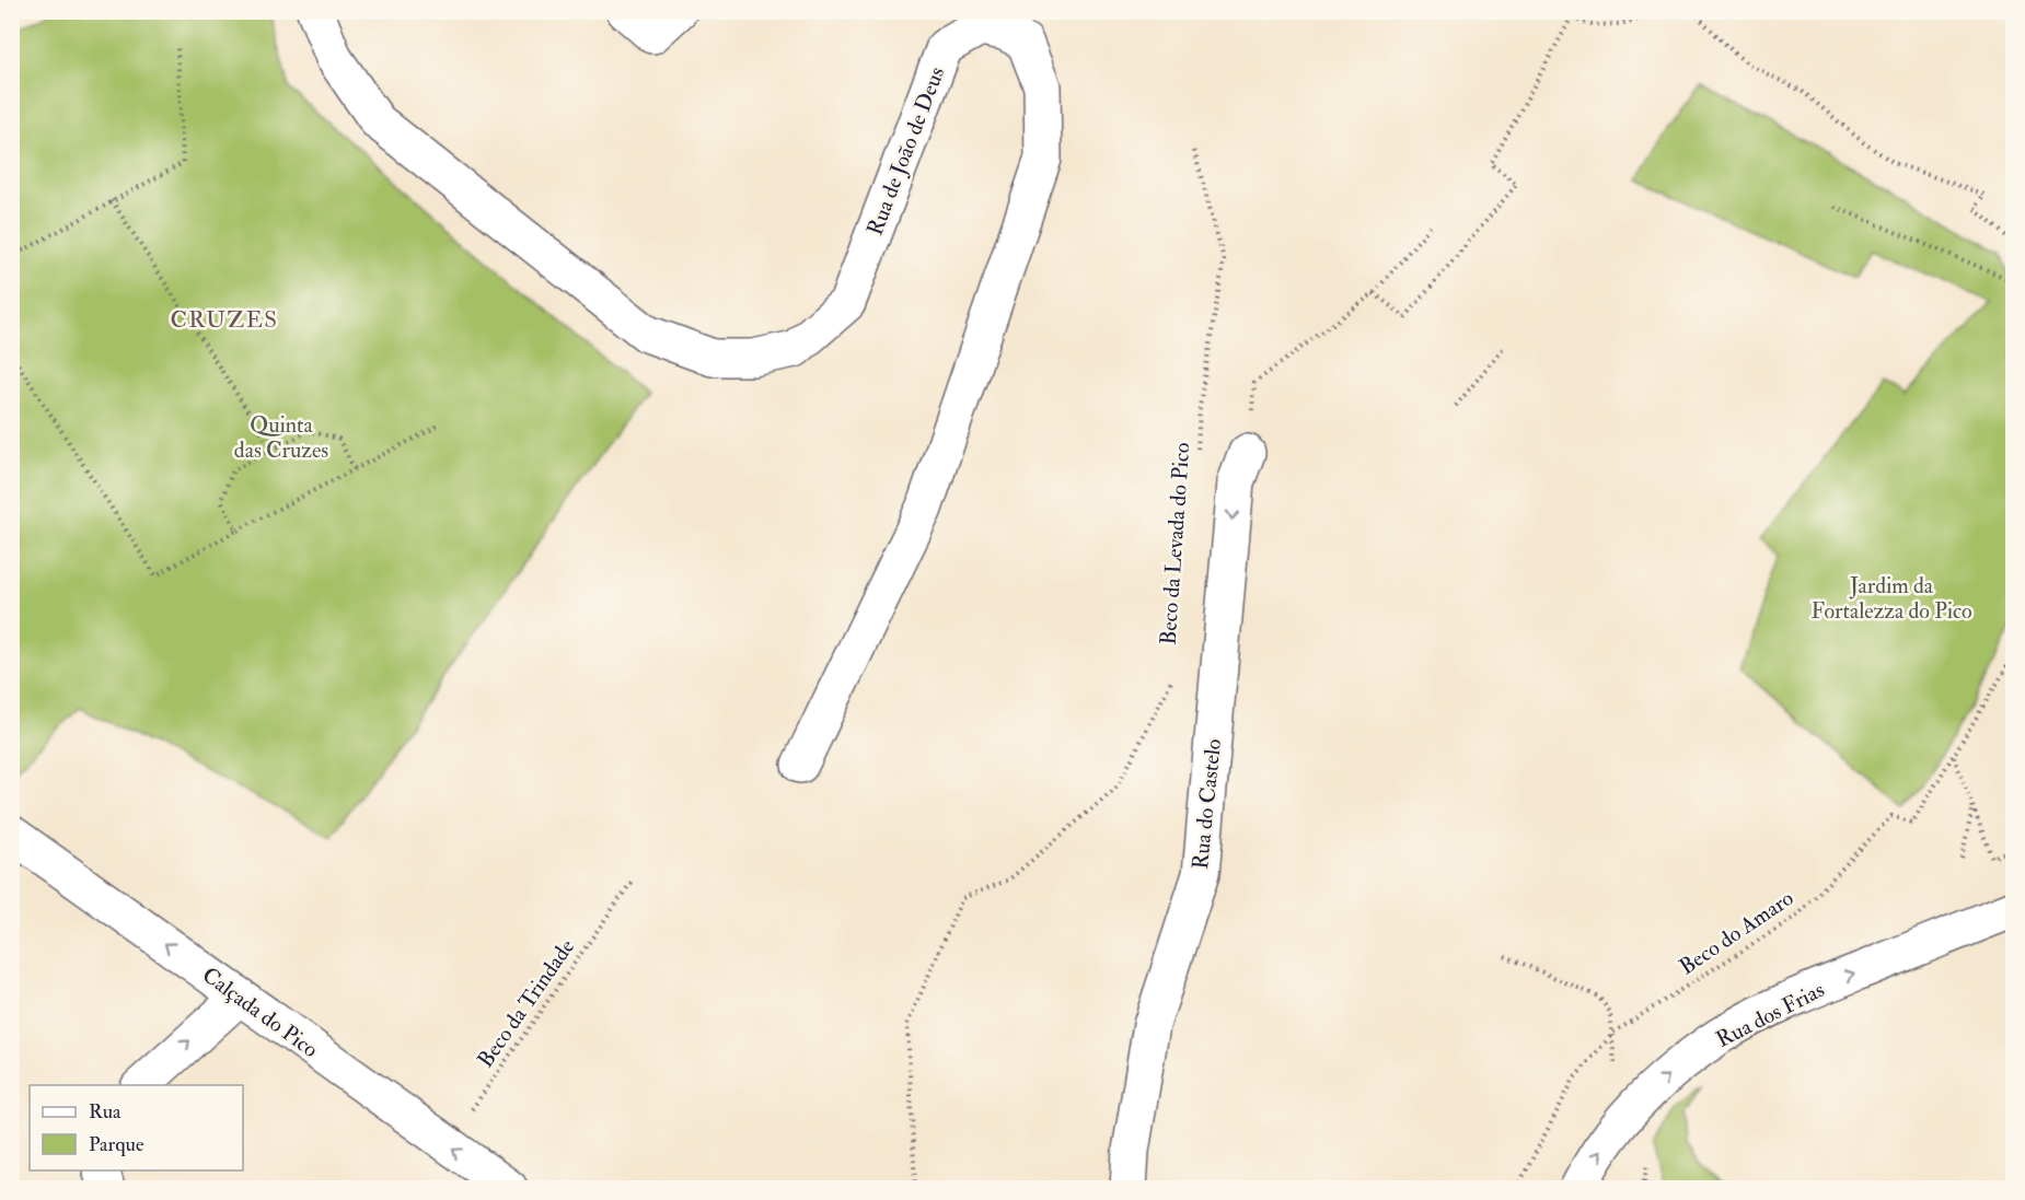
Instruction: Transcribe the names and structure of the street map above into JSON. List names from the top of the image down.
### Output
{
  "streets": {
    "street": [
      "Rua de João de Deus",
      "Rua do Castelo",
      "Calçada do Pico",
      "Rua dos Frias"
    ],
    "path": ["Beco da Levada do Pico", "Beco do Amaro", "Beco da Trindade"]
  },
  "crossings": [
    ["Beco da Trindade", "Calçada do Pico"]
  ],
  "one_way": ["Rua do Castelo", "Calçada do Pico", "Rua dos Frias"],
  "districts": ["CRUZES"],
  "parks": ["Quinta das Cruzes", "Jardim da Fortalezza do Pico"],
  "legend": ["Rua", "Parque"]
}
